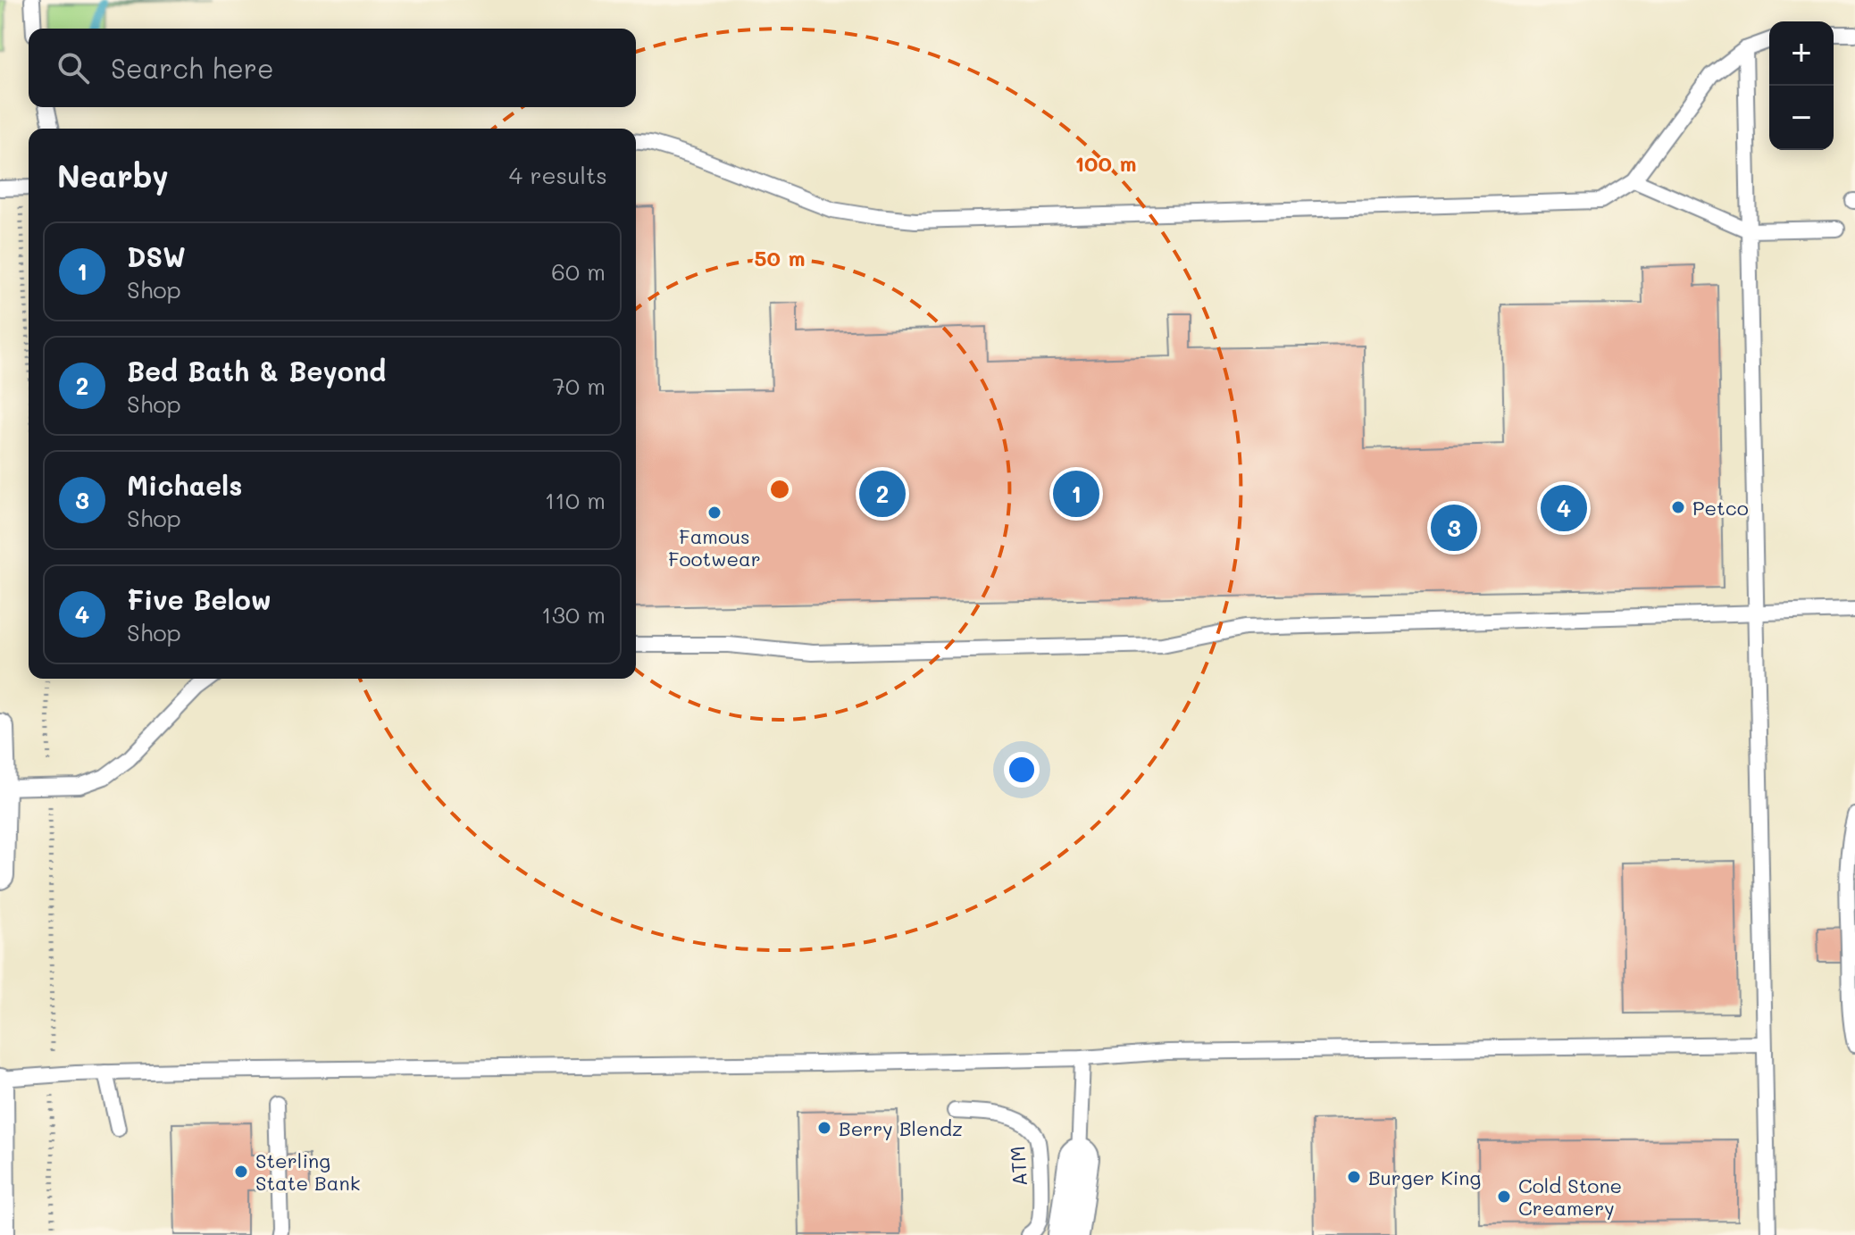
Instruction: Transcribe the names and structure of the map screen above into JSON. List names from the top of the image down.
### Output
{
  "streets": {
    "lane": ["ATM"]
  },
  "places": [
    "Petco",
    "Famous Footwear",
    "Berry Blendz",
    "Sterling State Bank",
    "Burger King",
    "Cold Stone Creamery"
  ],
  "page": {
    "map_buttons": ["+", "−"],
    "search": "Search here",
    "heading": ["Nearby", "4 results"],
    "list": [
      {
        "mark": "1",
        "name": "DSW",
        "note": "Shop",
        "value": "60 m"
      },
      {
        "mark": "2",
        "name": "Bed Bath & Beyond",
        "note": "Shop",
        "value": "70 m"
      },
      {
        "mark": "3",
        "name": "Michaels",
        "note": "Shop",
        "value": "110 m"
      },
      {
        "mark": "4",
        "name": "Five Below",
        "note": "Shop",
        "value": "130 m"
      }
    ],
    "pins": [
      "1",
      "2",
      "4",
      "3"
    ]
  },
  "rings": ["100 m", "50 m"]
}
